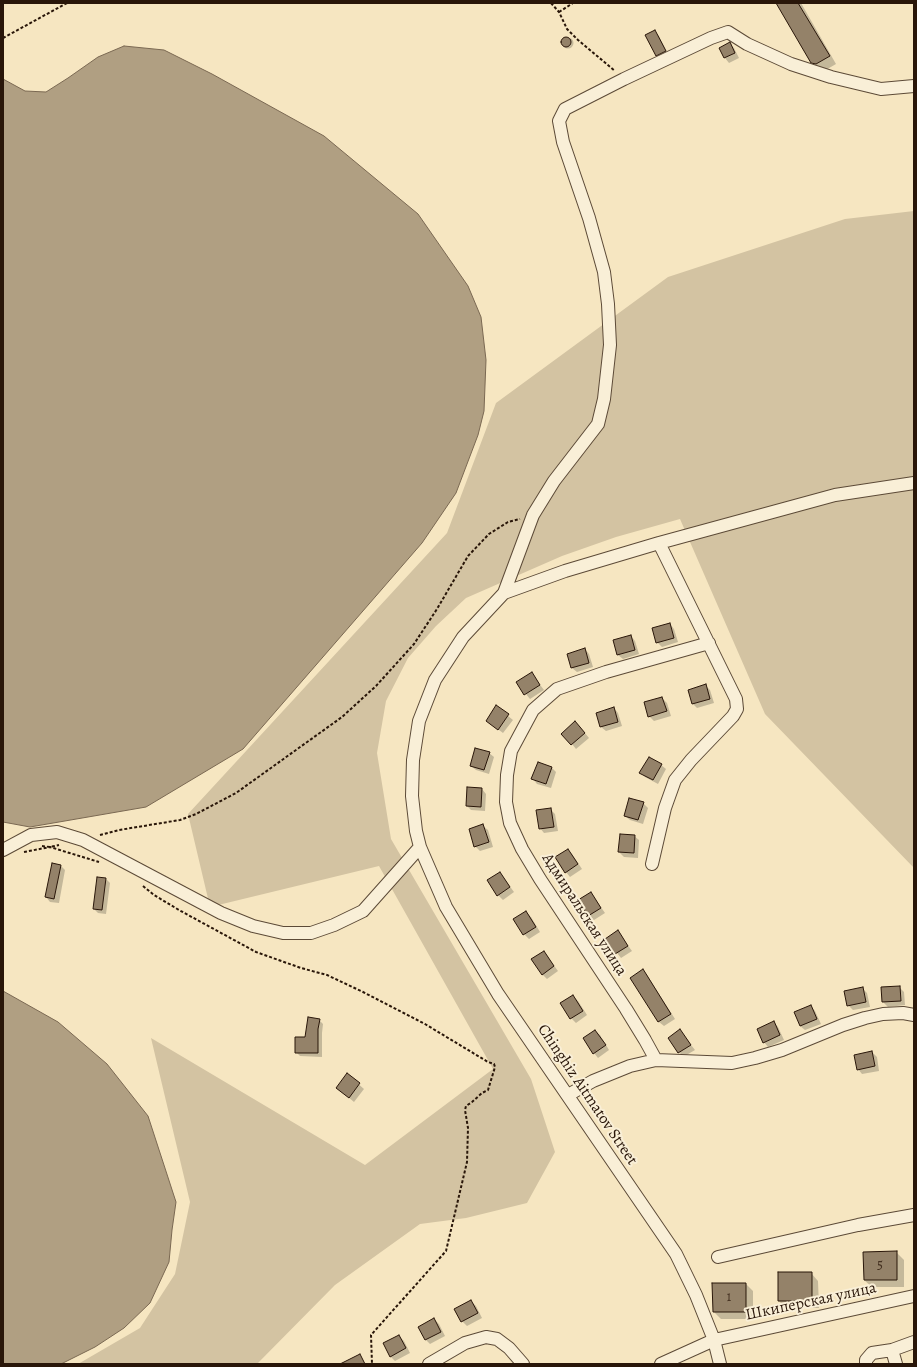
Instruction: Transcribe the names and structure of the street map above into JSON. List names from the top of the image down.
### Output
{
  "streets": {
    "street": ["Адмиральская улица", "Chinghiz Aitmatov Street", "Шкиперская улица"]
  },
  "crossings": [
    ["Chinghiz Aitmatov Street", "Шкиперская улица"]
  ],
  "house_numbers": ["5", "1"]
}
